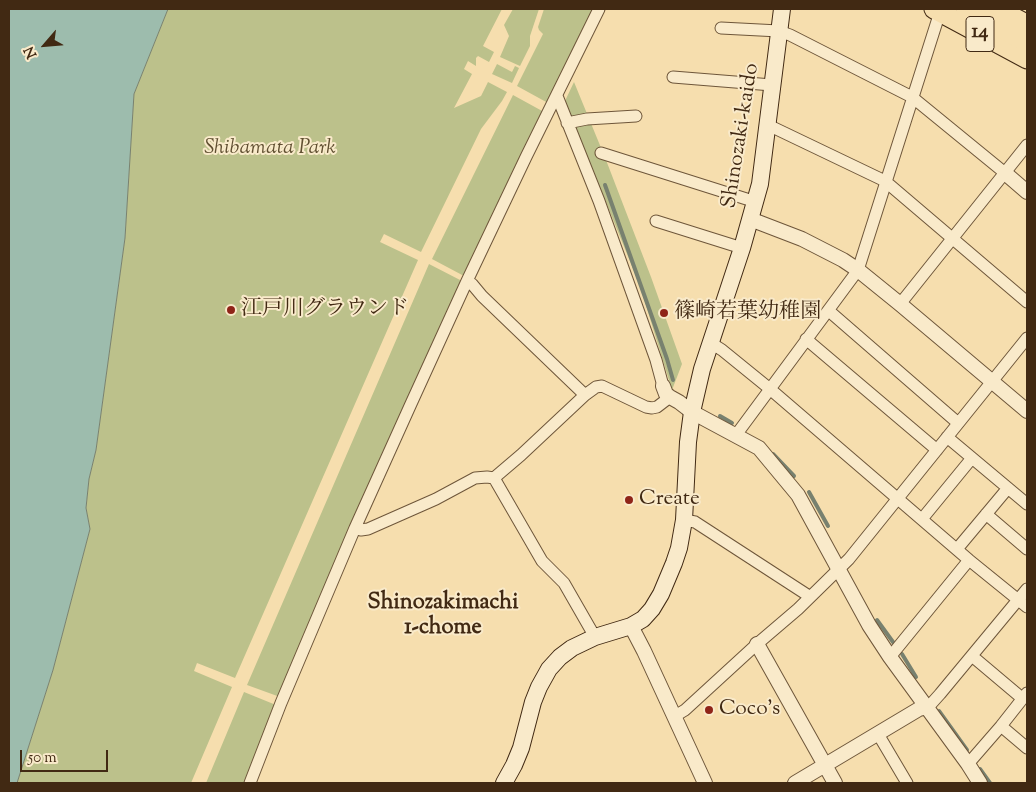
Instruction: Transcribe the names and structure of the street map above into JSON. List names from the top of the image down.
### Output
{
  "streets": {
    "highway": ["14"],
    "main road": ["Shinozaki-kaido"]
  },
  "districts": ["Shinozakimachi 1-chome"],
  "parks": ["Shibamata Park"],
  "places": [
    "江戸川グラウンド",
    "篠崎若葉幼稚園",
    "Create",
    "Coco's"
  ],
  "scale_bar": "50 m",
  "north": "bottom left"
}
